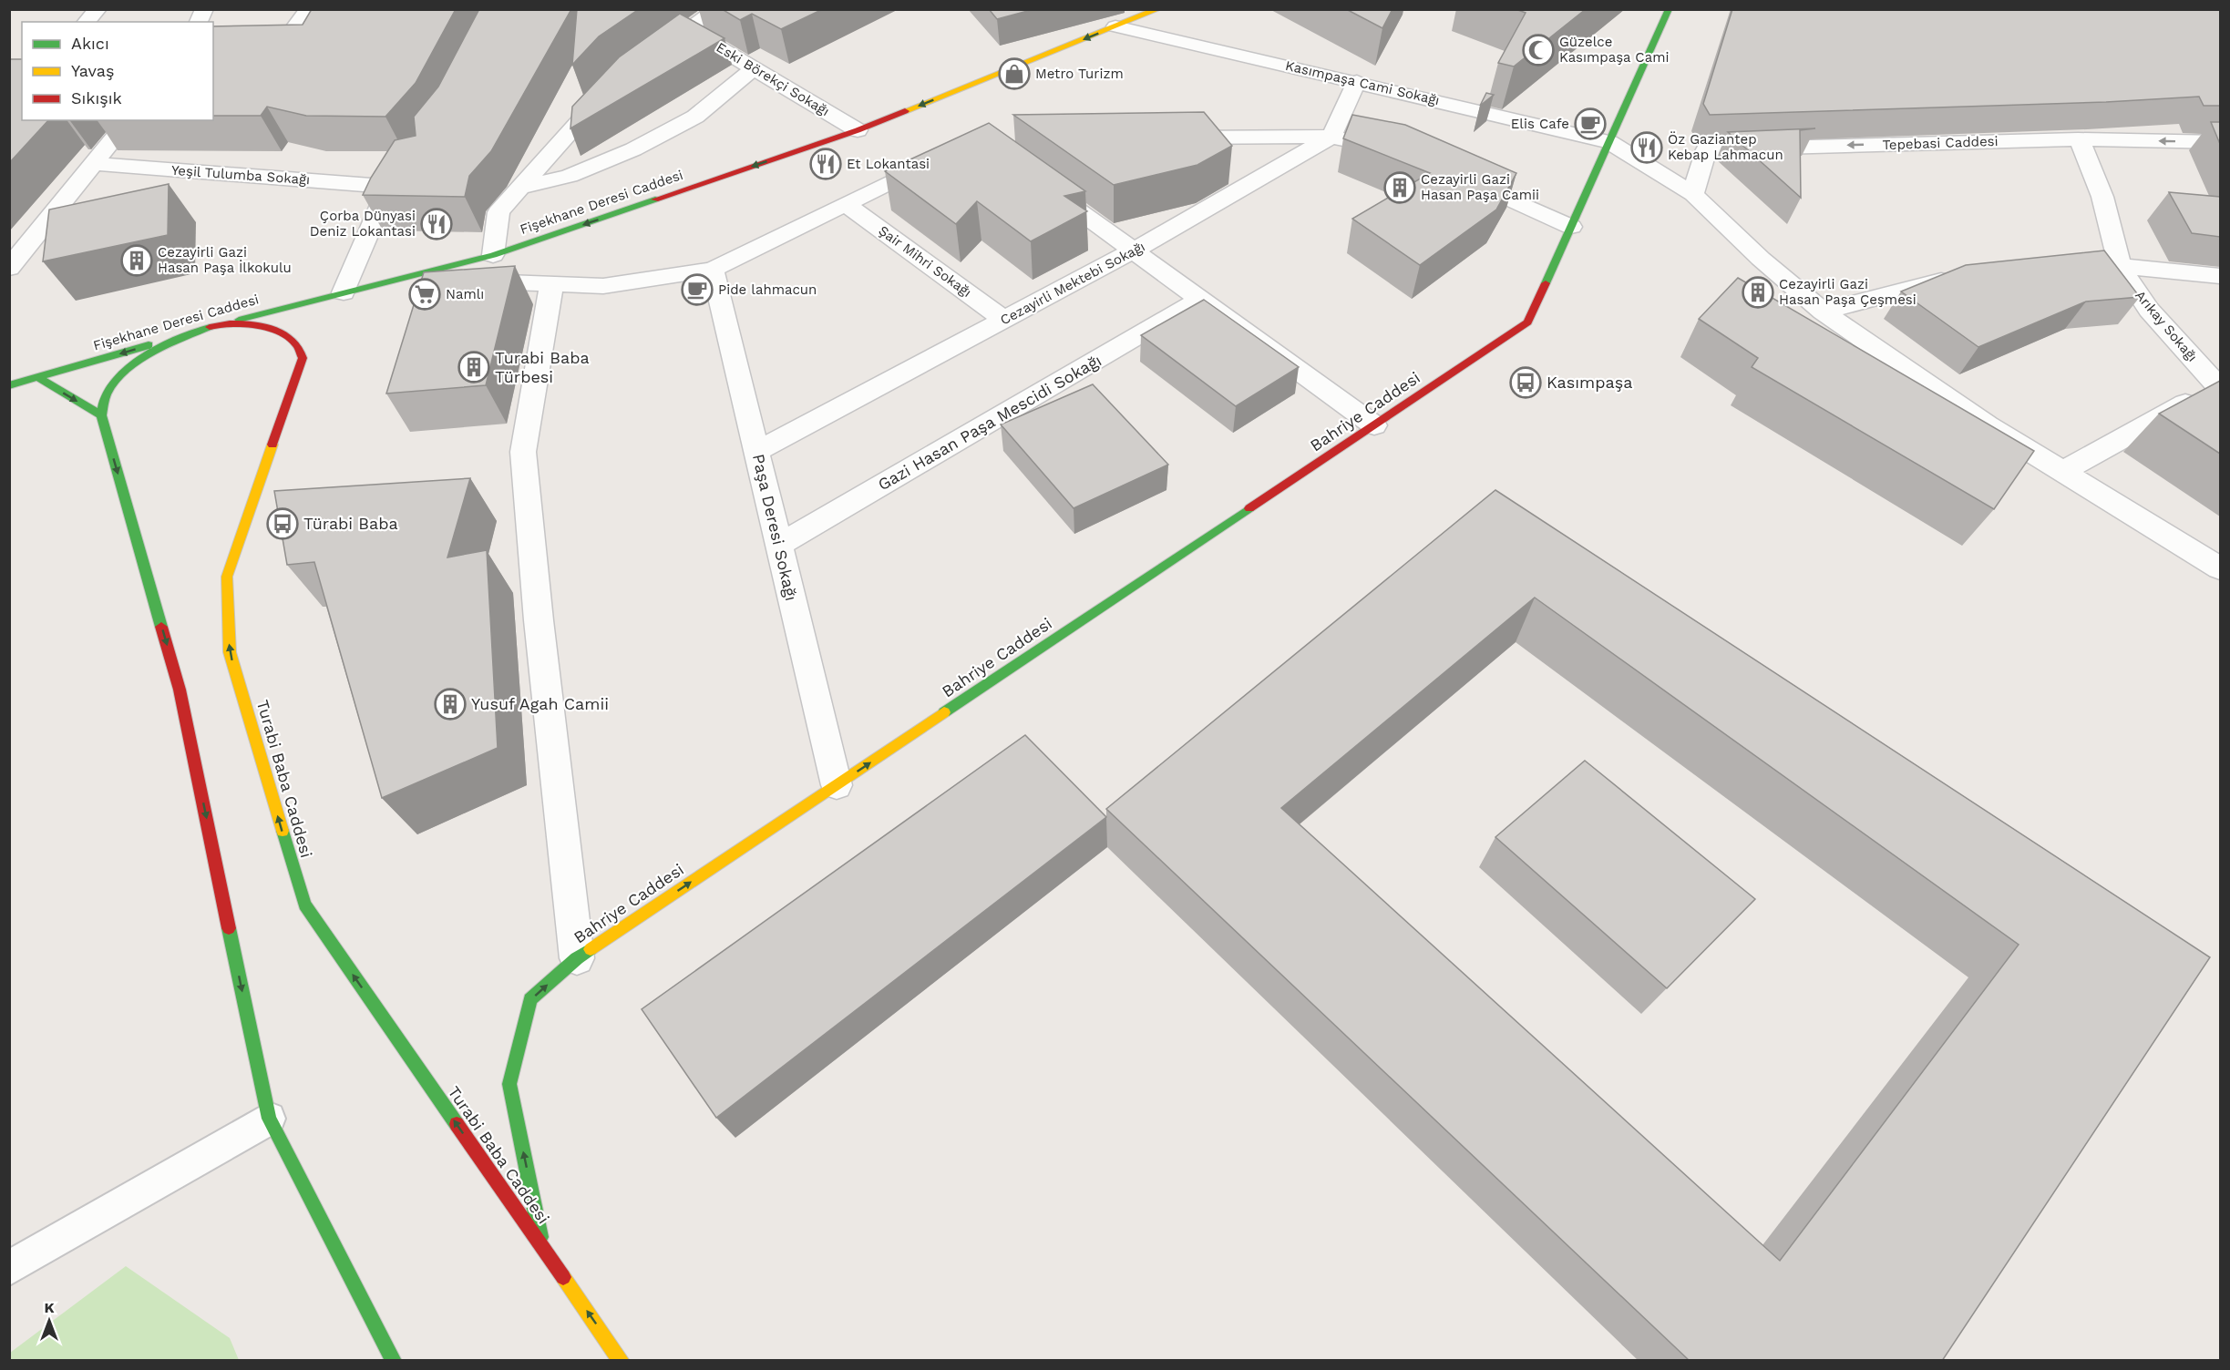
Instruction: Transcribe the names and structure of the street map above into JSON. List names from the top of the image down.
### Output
{
  "streets": {
    "main road": ["Fişekhane Deresi Caddesi", "Bahriye Caddesi", "Turabi Baba Caddesi"],
    "street": [
      "Eski Börekçi Sokağı",
      "Kasımpaşa Cami Sokağı",
      "Tepebasi Caddesi",
      "Yeşil Tulumba Sokağı",
      "Şair Mihri Sokağı",
      "Cezayirli Mektebi Sokağı",
      "Arıkay Sokağı",
      "Gazi Hasan Paşa Mescidi Sokağı",
      "Paşa Deresi Sokağı"
    ]
  },
  "crossings": [
    ["Eski Börekçi Sokağı", "Fişekhane Deresi Caddesi"],
    ["Kasımpaşa Cami Sokağı", "Tepebasi Caddesi"],
    ["Kasımpaşa Cami Sokağı", "Fişekhane Deresi Caddesi"],
    ["Kasımpaşa Cami Sokağı", "Arıkay Sokağı"],
    ["Kasımpaşa Cami Sokağı", "Bahriye Caddesi"],
    ["Tepebasi Caddesi", "Arıkay Sokağı"],
    ["Fişekhane Deresi Caddesi", "Turabi Baba Caddesi"],
    ["Şair Mihri Sokağı", "Cezayirli Mektebi Sokağı"],
    ["Cezayirli Mektebi Sokağı", "Paşa Deresi Sokağı"],
    ["Bahriye Caddesi", "Paşa Deresi Sokağı"],
    ["Bahriye Caddesi", "Turabi Baba Caddesi"],
    ["Gazi Hasan Paşa Mescidi Sokağı", "Paşa Deresi Sokağı"]
  ],
  "one_way": ["Fişekhane Deresi Caddesi", "Bahriye Caddesi"],
  "places": {
    "mosque": ["Güzelce Kasımpaşa Cami"],
    "shop": ["Metro Turizm"],
    "cafe": ["Elis Cafe", "Pide lahmacun"],
    "restaurant": ["Öz Gaziantep Kebap Lahmacun", "Et Lokantasi", "Çorba Dünyasi Deniz Lokantasi"],
    "building": [
      "Cezayirli Gazi Hasan Paşa Camii",
      "Cezayirli Gazi Hasan Paşa İlkokulu",
      "Cezayirli Gazi Hasan Paşa Çeşmesi",
      "Turabi Baba Türbesi",
      "Yusuf Agah Camii"
    ],
    "supermarket": ["Namlı"],
    "bus stop": ["Kasımpaşa", "Türabi Baba"]
  },
  "legend": ["Akıcı", "Yavaş", "Sıkışık"],
  "north": "top"
}
